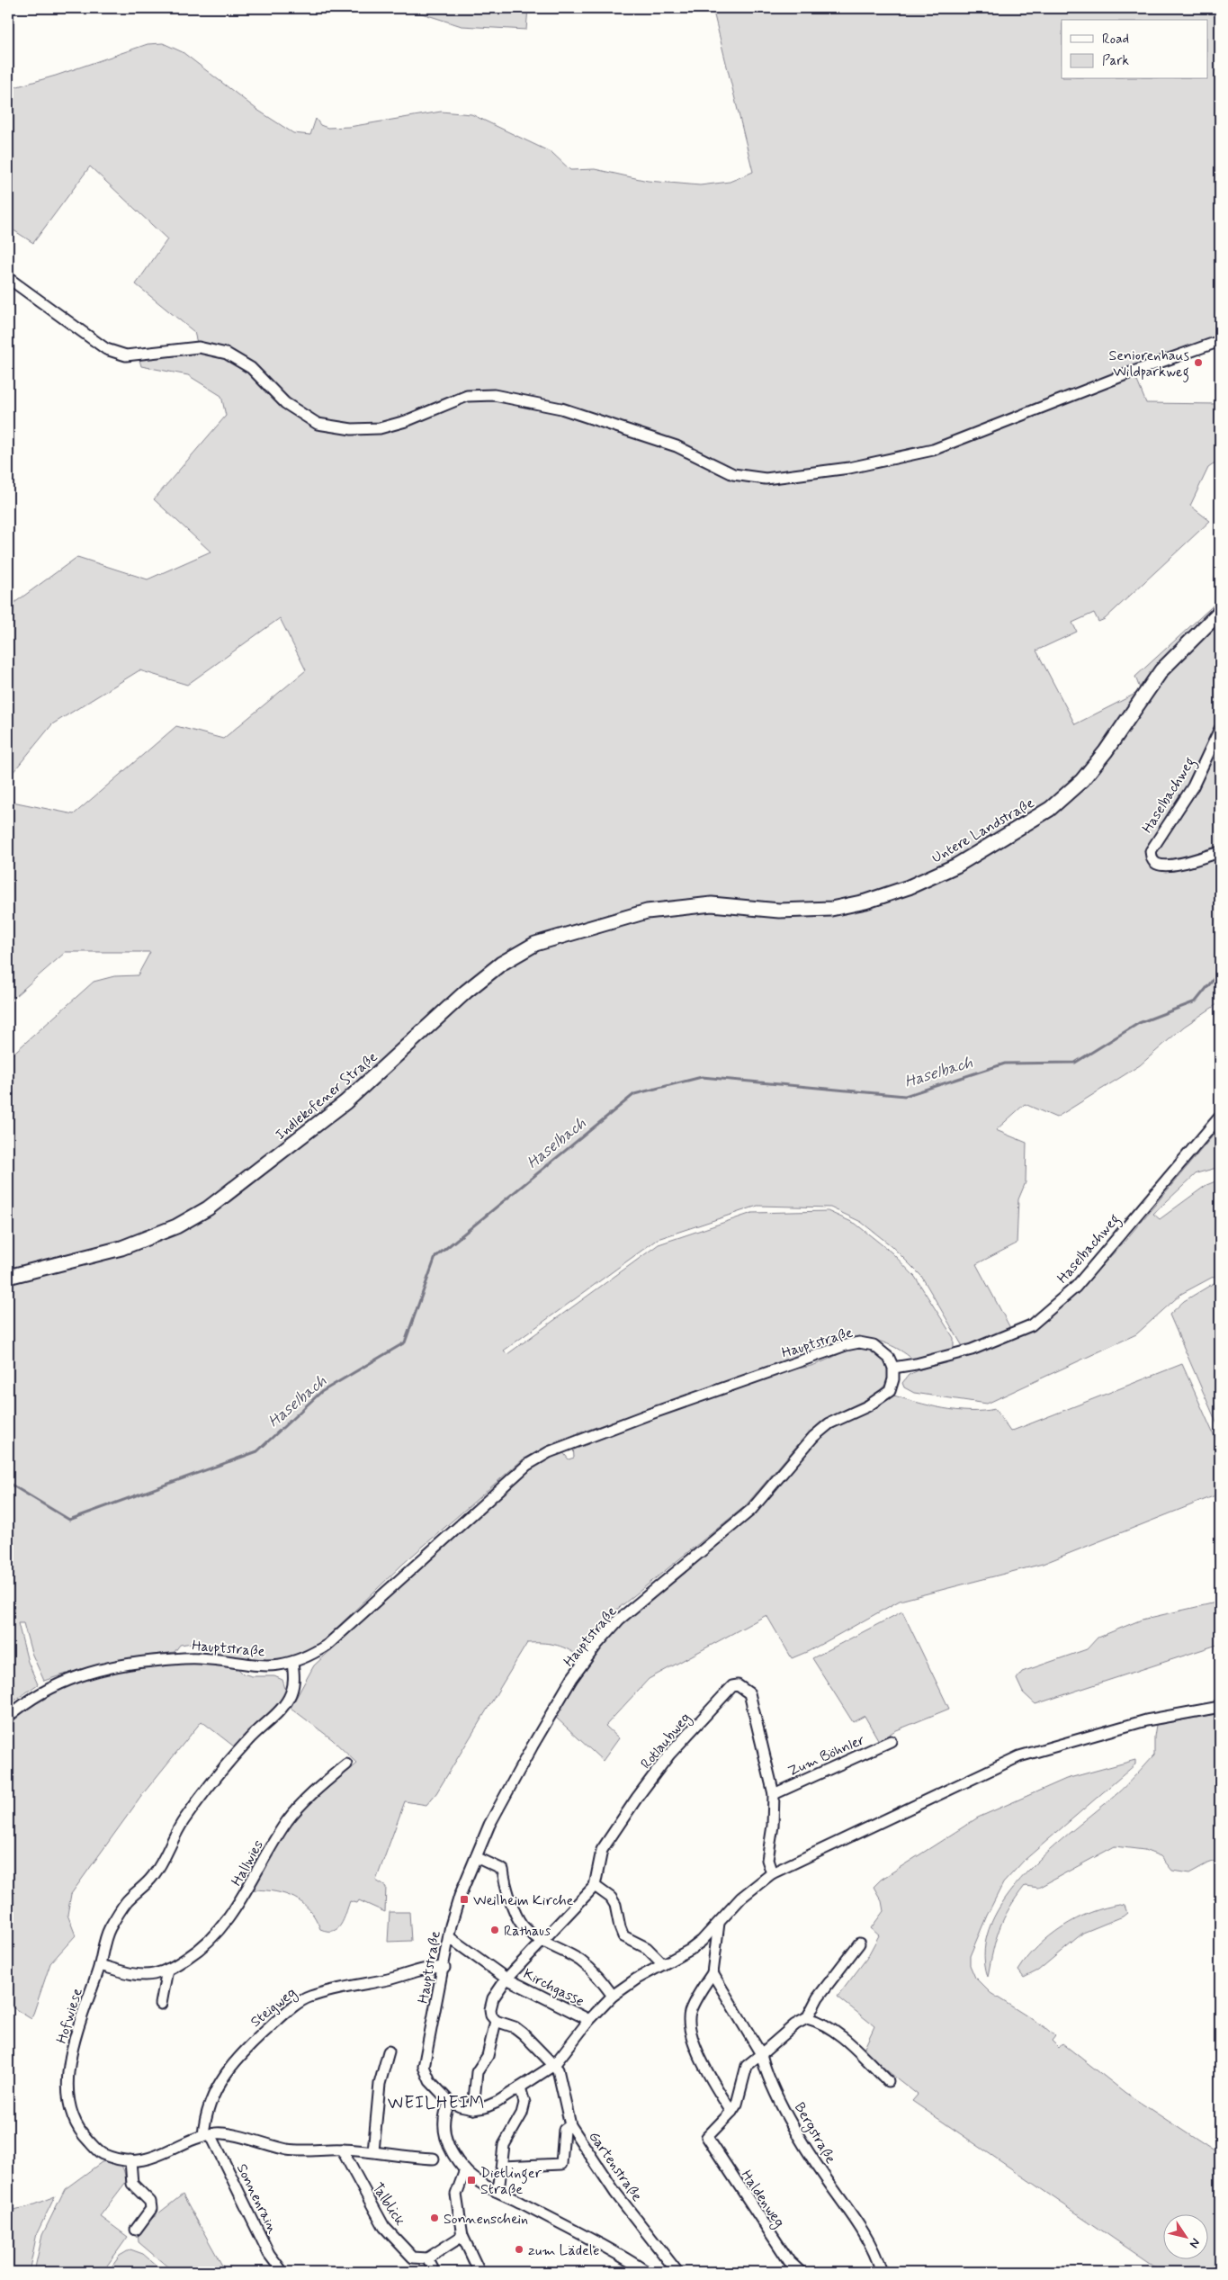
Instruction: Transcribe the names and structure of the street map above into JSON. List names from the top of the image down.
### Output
{
  "streets": {
    "main road": ["Untere Landstraße", "Indlekofener Straße"],
    "street": [
      "Haselbachweg",
      "Hauptstraße",
      "Rotlaubweg",
      "Zum Böhnler",
      "Hallwies",
      "Kirchgasse",
      "Steigweg",
      "Hofwiese",
      "Bergstraße",
      "Gartenstraße",
      "Sonnenrain",
      "Haldenweg",
      "Talblick"
    ]
  },
  "crossings": [
    ["Haselbachweg", "Hauptstraße"],
    ["Untere Landstraße", "Indlekofener Straße"],
    ["Hauptstraße", "Kirchgasse"],
    ["Hauptstraße", "Steigweg"],
    ["Hauptstraße", "Hofwiese"],
    ["Rotlaubweg", "Zum Böhnler"],
    ["Hallwies", "Hofwiese"],
    ["Steigweg", "Hofwiese"],
    ["Steigweg", "Sonnenrain"],
    ["Hofwiese", "Sonnenrain"]
  ],
  "districts": ["WEILHEIM"],
  "water": ["Haselbach"],
  "places": {
    "other": [
      "Seniorenhaus Wildparkweg",
      "Rathaus",
      "Sonnenschein",
      "zum Lädele"
    ],
    "transit": ["Weilheim Kirche", "Dietlinger Straße"]
  },
  "legend": ["Road", "Park"],
  "north": "bottom right"
}
